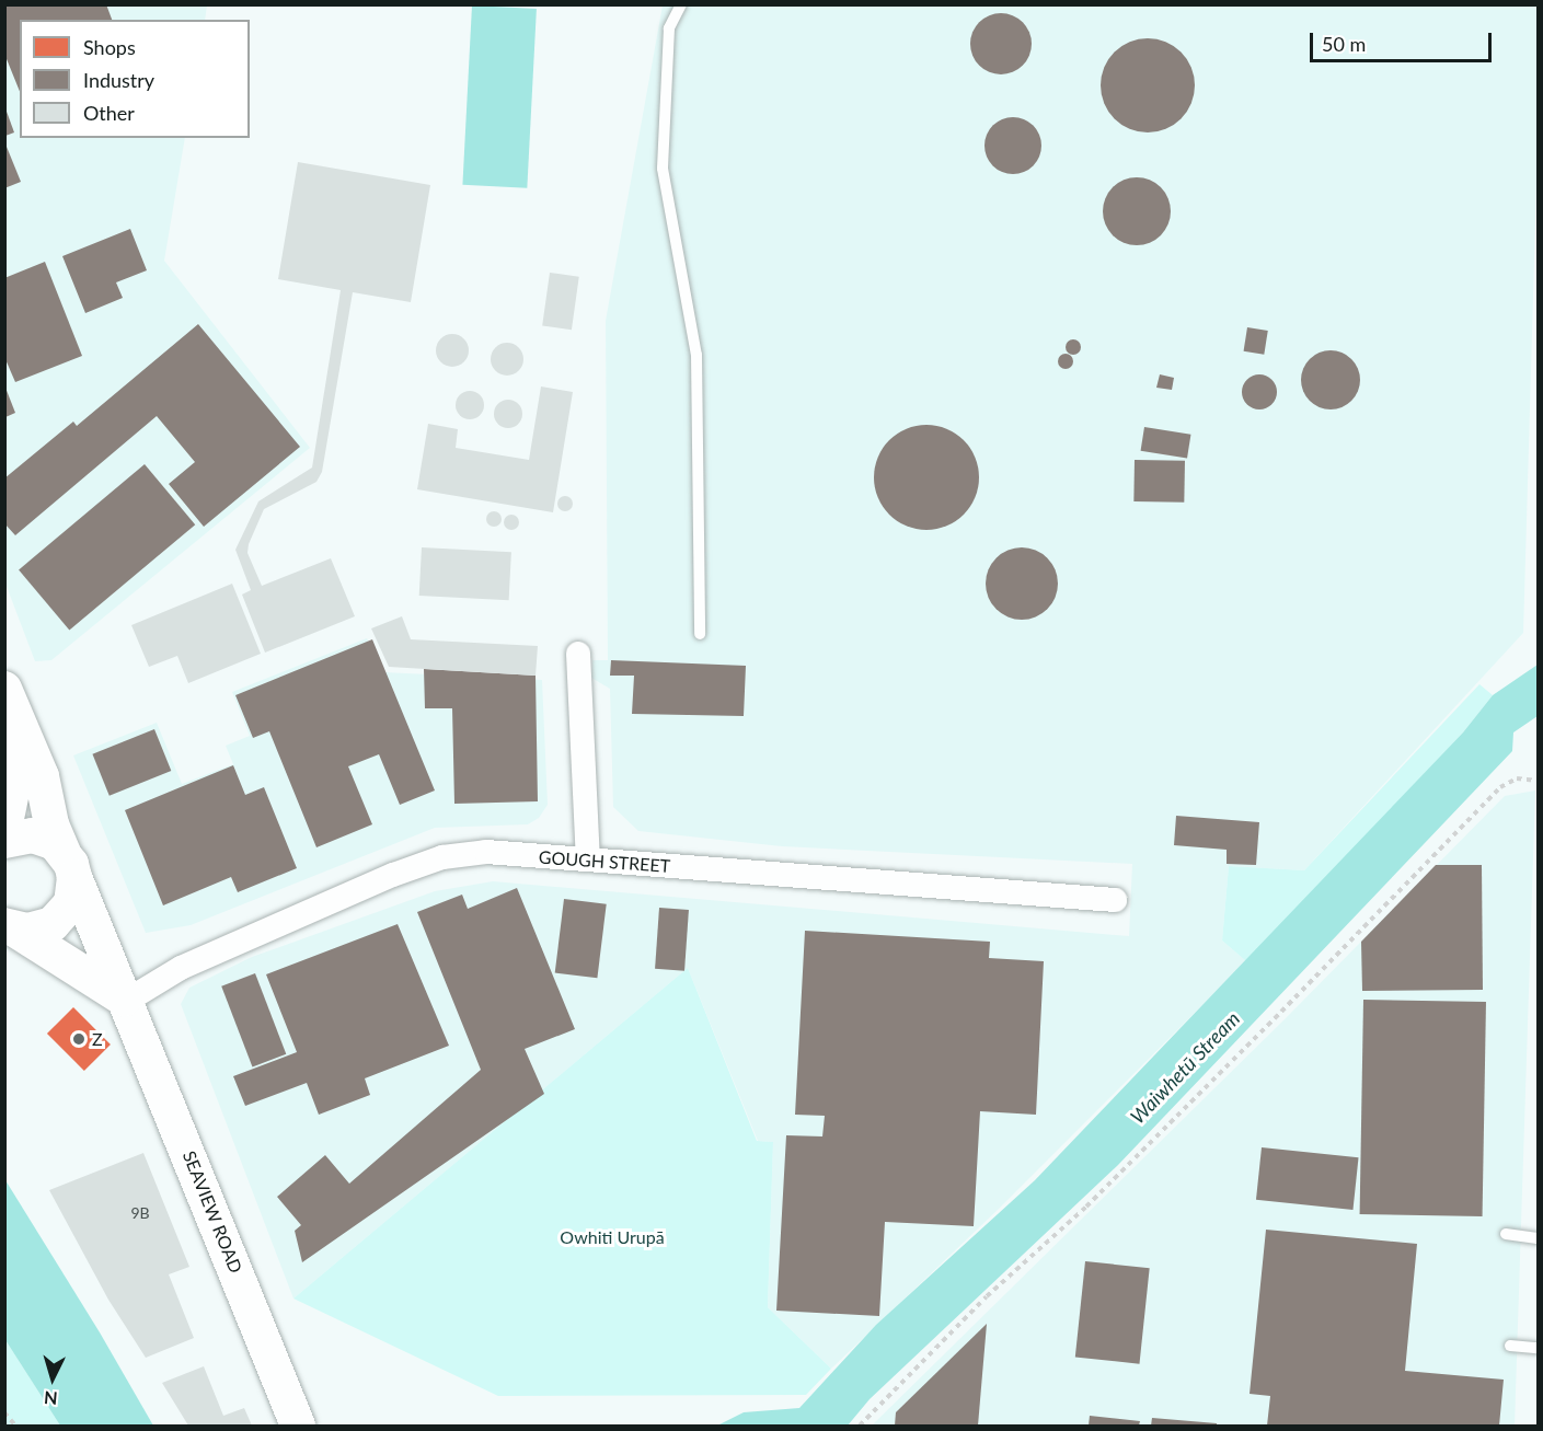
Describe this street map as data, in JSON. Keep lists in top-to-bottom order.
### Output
{
  "streets": {
    "main road": ["SEAVIEW ROAD"],
    "street": ["GOUGH STREET"]
  },
  "crossings": [
    ["GOUGH STREET", "SEAVIEW ROAD"]
  ],
  "water": ["Waiwhetū Stream"],
  "parks": ["Owhiti Urupā"],
  "places": ["Z"],
  "house_numbers": ["9B"],
  "legend": ["Shops", "Industry", "Other"],
  "scale_bar": "50 m",
  "north": "bottom"
}
